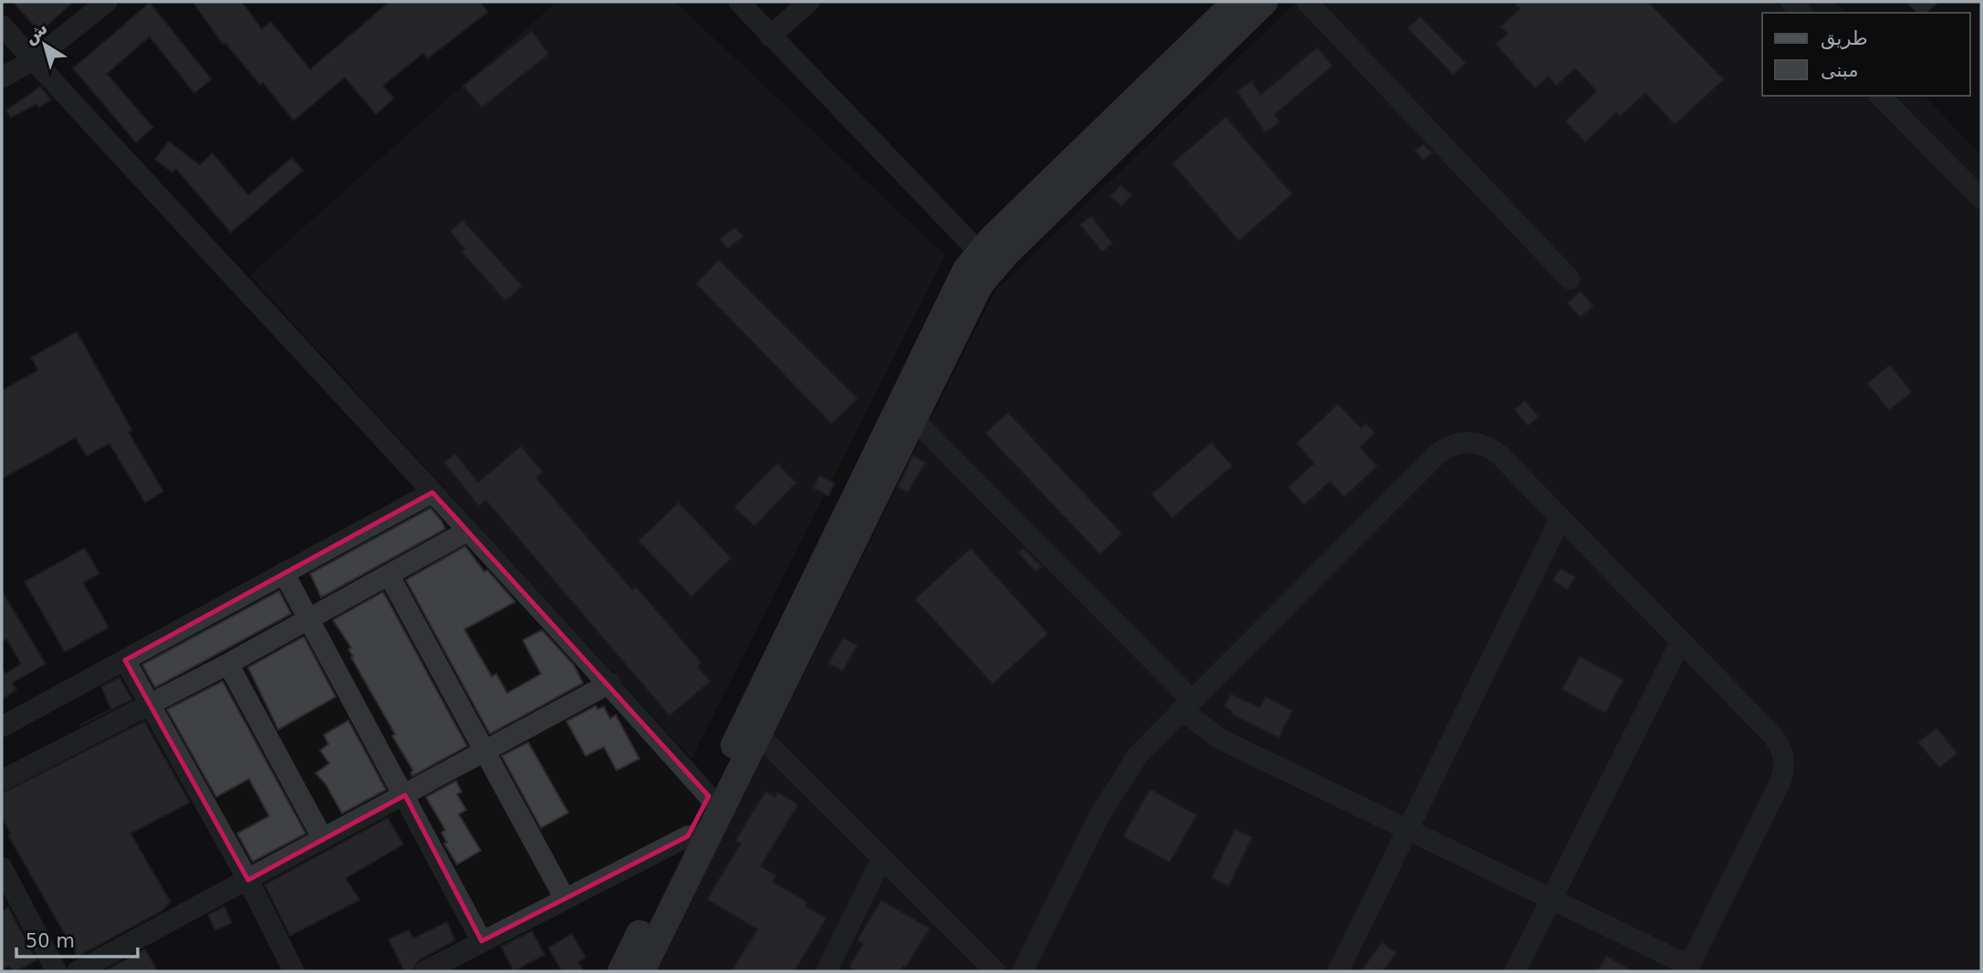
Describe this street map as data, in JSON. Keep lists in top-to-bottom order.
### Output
{
  "legend": ["طريق", "مبنى"],
  "scale_bar": "50 m",
  "north": "top left"
}
